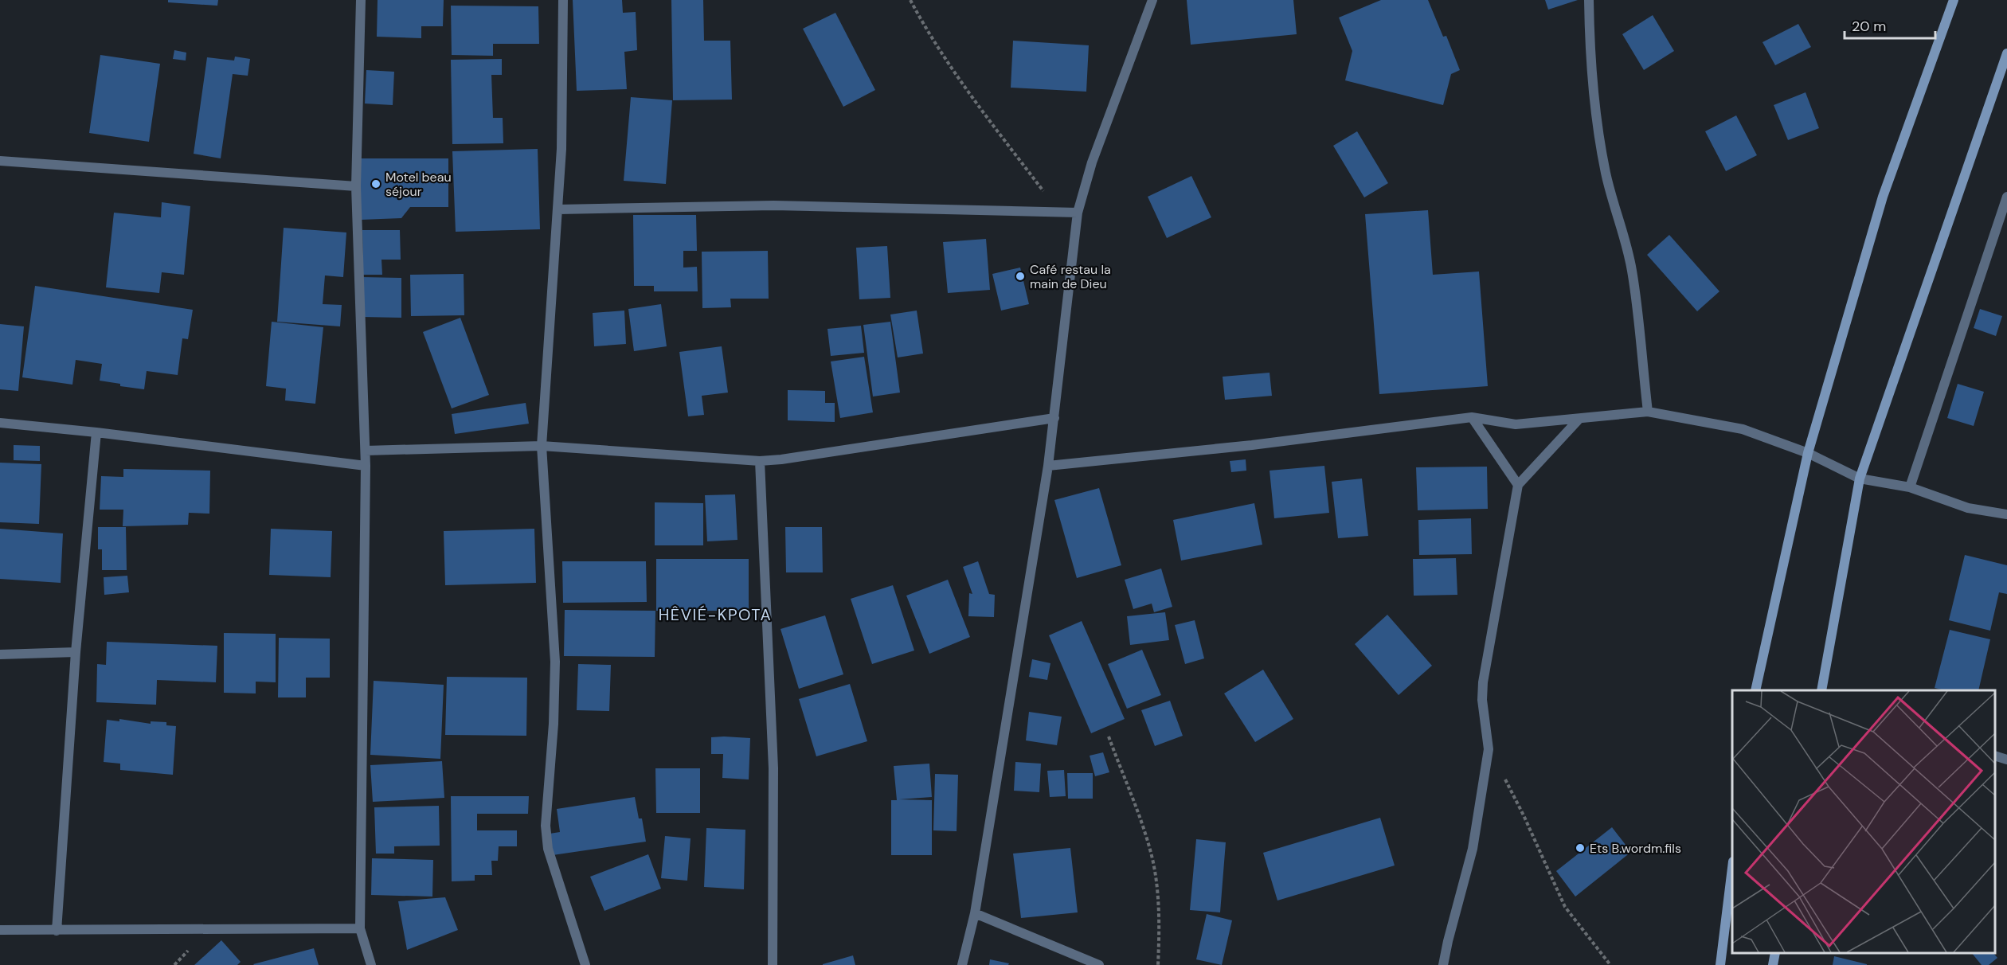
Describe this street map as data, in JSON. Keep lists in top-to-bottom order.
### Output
{
  "districts": ["HÊVIÉ-KPOTA"],
  "places": ["Motel beau séjour", "Café restau la main de Dieu", "Ets B.wordm.fils"],
  "scale_bar": "20 m"
}
